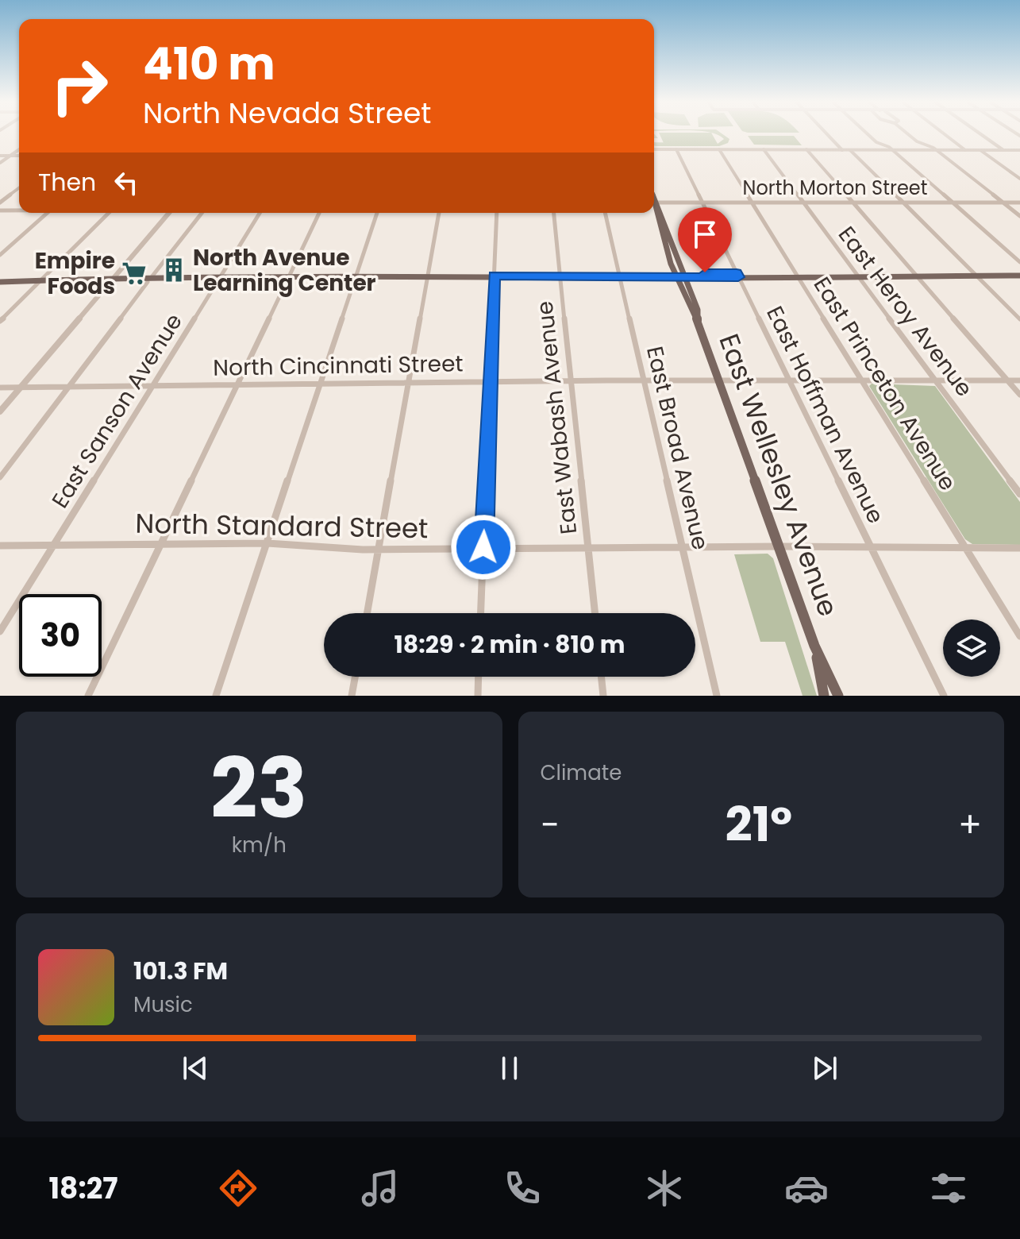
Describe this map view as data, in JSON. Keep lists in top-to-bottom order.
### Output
{
  "streets": {
    "main road": ["East Wellesley Avenue"],
    "street": [
      "North Morton Street",
      "East Heroy Avenue",
      "North Cincinnati Street",
      "East Princeton Avenue",
      "East Sanson Avenue",
      "East Hoffman Avenue",
      "East Wabash Avenue",
      "East Broad Avenue",
      "North Standard Street"
    ]
  },
  "crossings": [
    ["North Morton Street", "East Heroy Avenue"],
    ["North Morton Street", "East Princeton Avenue"],
    ["North Morton Street", "East Hoffman Avenue"],
    ["East Heroy Avenue", "North Cincinnati Street"],
    ["North Cincinnati Street", "East Princeton Avenue"],
    ["North Cincinnati Street", "East Sanson Avenue"],
    ["North Cincinnati Street", "East Hoffman Avenue"],
    ["North Cincinnati Street", "East Wabash Avenue"],
    ["North Cincinnati Street", "East Broad Avenue"],
    ["North Cincinnati Street", "East Wellesley Avenue"],
    ["East Princeton Avenue", "North Standard Street"],
    ["East Sanson Avenue", "North Standard Street"],
    ["East Hoffman Avenue", "North Standard Street"],
    ["East Wabash Avenue", "North Standard Street"],
    ["East Broad Avenue", "North Standard Street"],
    ["East Wellesley Avenue", "North Standard Street"]
  ],
  "places": {
    "building": ["North Avenue Learning Center"],
    "supermarket": ["Empire Foods"]
  },
  "page": {
    "turn": ["410 m", "North Nevada Street"],
    "then": "Then",
    "limit": "30",
    "trip": "18:29 · 2 min · 810 m",
    "tile": [
      ["23", "km/h"],
      "Climate"
    ],
    "heat": ["−", "21°", "+"],
    "song": ["101.3 FM", "Music"],
    "tabs": "18:27"
  }
}
